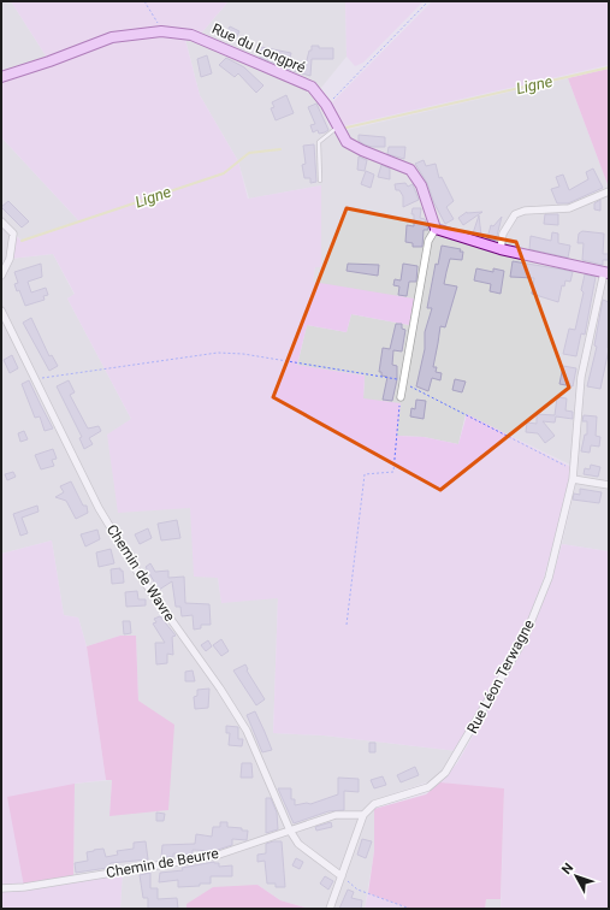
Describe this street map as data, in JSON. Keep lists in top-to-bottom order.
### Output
{
  "streets": {
    "street": [
      "Rue du Longpré",
      "Chemin de Wavre",
      "Rue Léon Terwagne",
      "Chemin de Beurre"
    ]
  },
  "crossings": [
    ["Chemin de Wavre", "Chemin de Beurre"],
    ["Rue Léon Terwagne", "Chemin de Beurre"]
  ],
  "water": ["Ligne"],
  "north": "top left"
}
